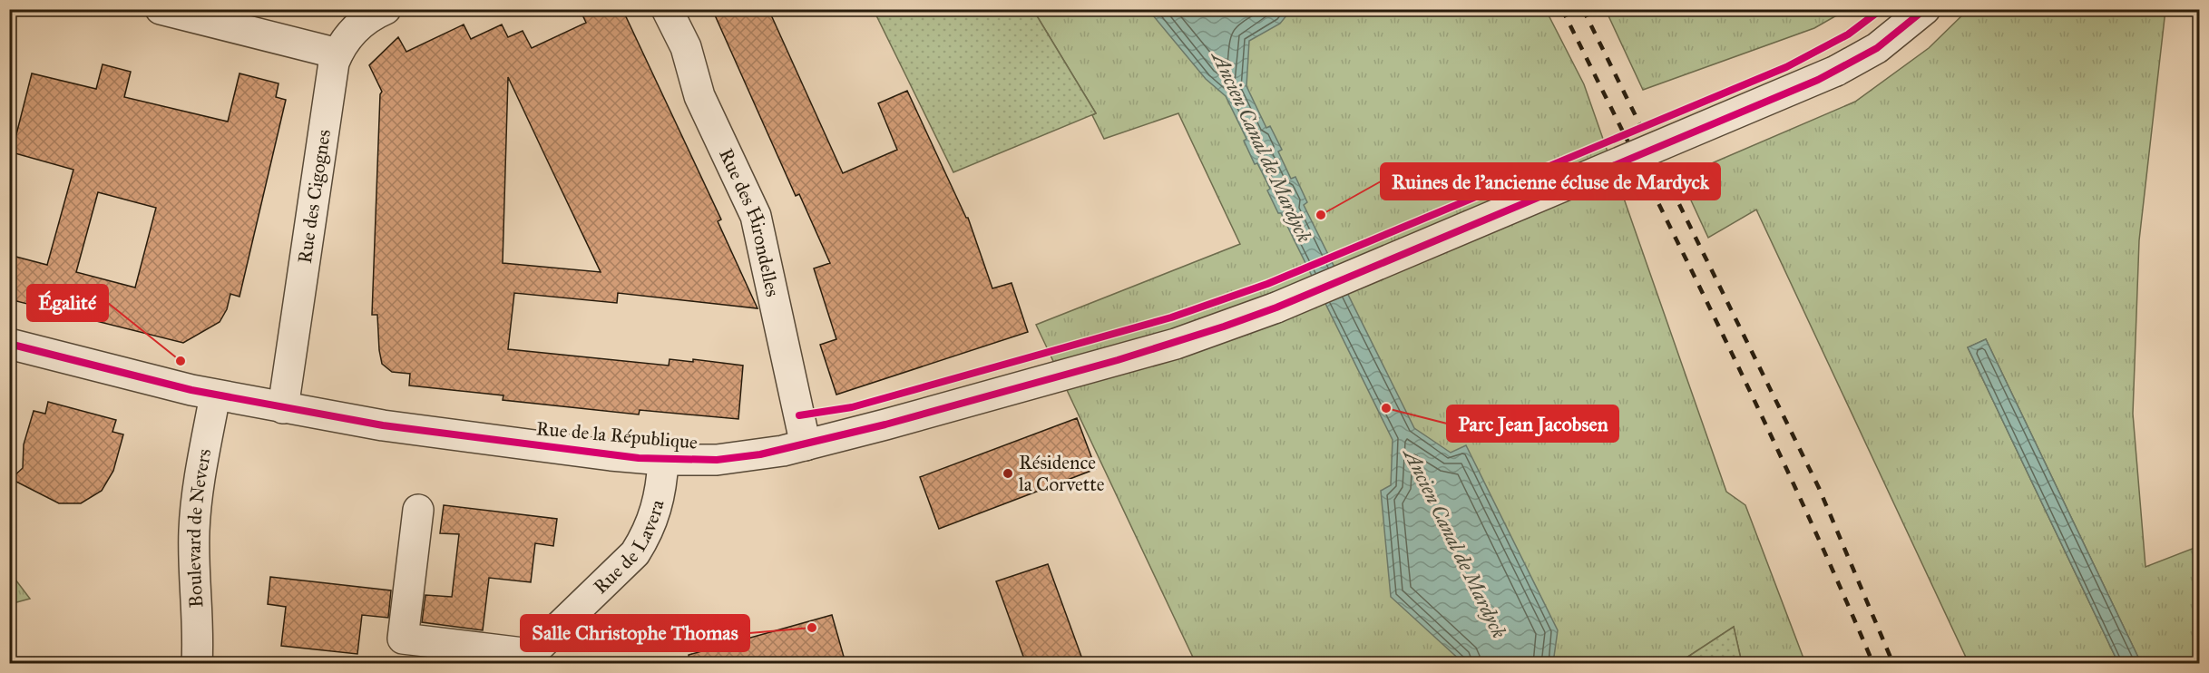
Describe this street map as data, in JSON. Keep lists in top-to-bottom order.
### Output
{
  "streets": {
    "street": [
      "Rue des Cigognes",
      "Rue des Hirondelles",
      "Rue de la République",
      "Boulevard de Nevers",
      "Rue de Lavera"
    ]
  },
  "crossings": [
    ["Rue des Cigognes", "Rue de la République"],
    ["Rue des Hirondelles", "Rue de la République"],
    ["Rue de la République", "Boulevard de Nevers"],
    ["Rue de la République", "Rue de Lavera"]
  ],
  "water": ["Ancien Canal de Mardyck"],
  "places": [
    "Ruines de l'ancienne écluse de Mardyck",
    "Égalité",
    "Parc Jean Jacobsen",
    "Résidence la Corvette",
    "Salle Christophe Thomas"
  ]
}
